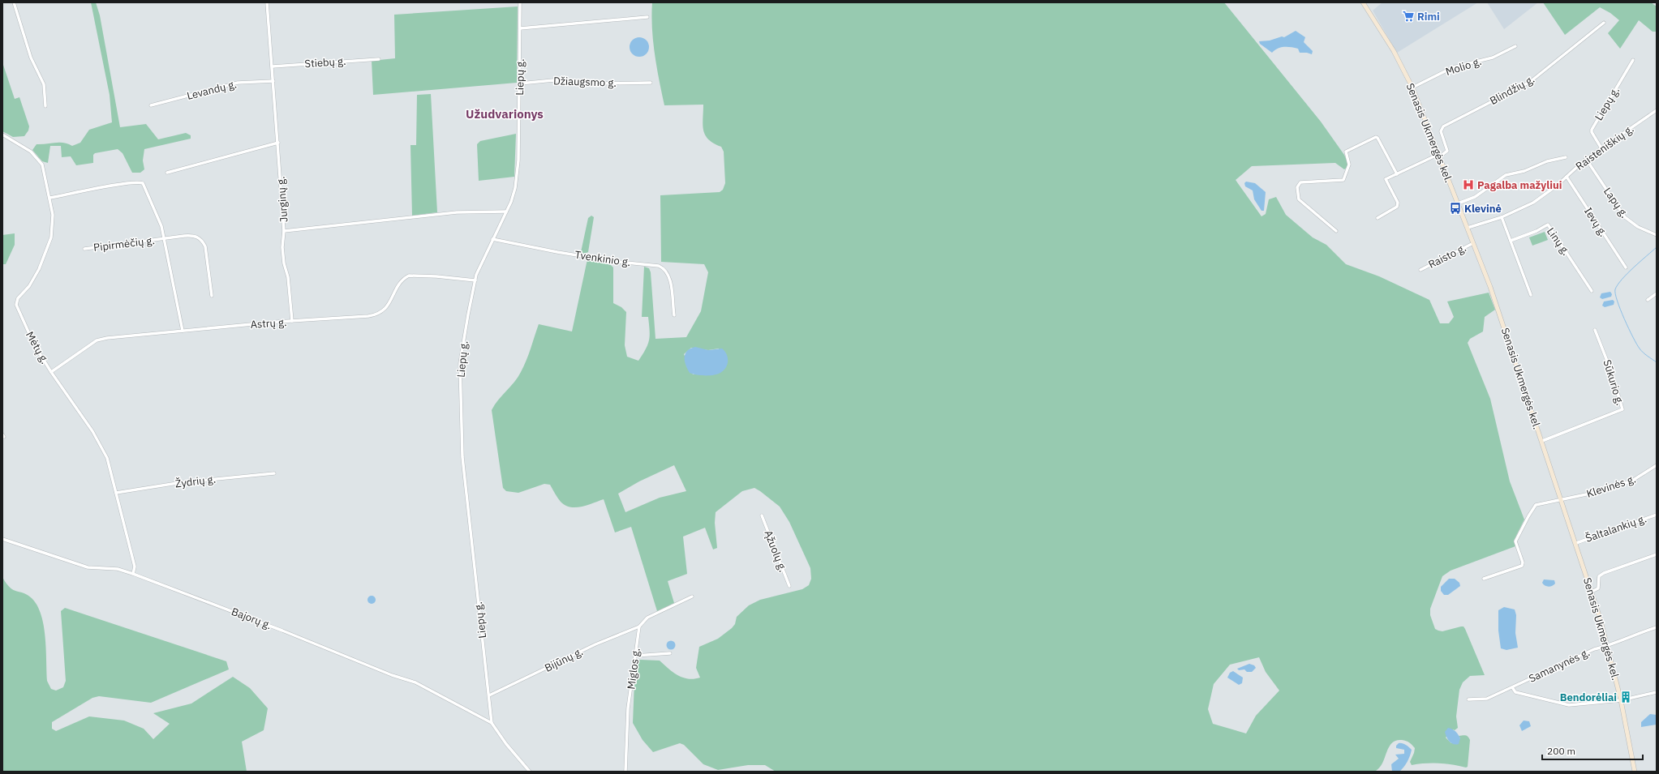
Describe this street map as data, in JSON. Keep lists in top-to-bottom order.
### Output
{
  "streets": {
    "main road": ["Senasis Ukmergės kel."],
    "street": [
      "Stiebų g.",
      "Molio g.",
      "Liepų g.",
      "Džiaugsmo g.",
      "Levandų g.",
      "Blindžių g.",
      "Raisteniškių g.",
      "Jurginų g.",
      "Lapų g.",
      "Ievų g.",
      "Linų g.",
      "Pipirmėčių g.",
      "Raisto g.",
      "Tvenkinio g.",
      "Astrų g.",
      "Mėtų g.",
      "Sūkurio g.",
      "Žydrių g.",
      "Klevinės g.",
      "Šaltalankių g.",
      "Ąžuolų g.",
      "Bajorų g.",
      "Bijūnų g.",
      "Samanynės g.",
      "Miglos g."
    ]
  },
  "crossings": [
    ["Stiebų g.", "Jurginų g."],
    ["Molio g.", "Senasis Ukmergės kel."],
    ["Liepų g.", "Džiaugsmo g."],
    ["Liepų g.", "Raisteniškių g."],
    ["Liepų g.", "Jurginų g."],
    ["Liepų g.", "Tvenkinio g."],
    ["Liepų g.", "Astrų g."],
    ["Liepų g.", "Bajorų g."],
    ["Liepų g.", "Bijūnų g."],
    ["Levandų g.", "Jurginų g."],
    ["Blindžių g.", "Senasis Ukmergės kel."],
    ["Senasis Ukmergės kel.", "Raisteniškių g."],
    ["Senasis Ukmergės kel.", "Raisto g."],
    ["Senasis Ukmergės kel.", "Sūkurio g."],
    ["Senasis Ukmergės kel.", "Klevinės g."],
    ["Senasis Ukmergės kel.", "Šaltalankių g."],
    ["Senasis Ukmergės kel.", "Samanynės g."],
    ["Raisteniškių g.", "Lapų g."],
    ["Raisteniškių g.", "Ievų g."],
    ["Astrų g.", "Mėtų g."],
    ["Mėtų g.", "Žydrių g."],
    ["Mėtų g.", "Bajorų g."],
    ["Bijūnų g.", "Miglos g."]
  ],
  "districts": ["Užudvarionys"],
  "places": {
    "supermarket": ["Rimi"],
    "hospital": ["Pagalba mažyliui"],
    "bus stop": ["Klevinė"],
    "building": ["Bendorėliai"]
  },
  "scale_bar": "200 m"
}
